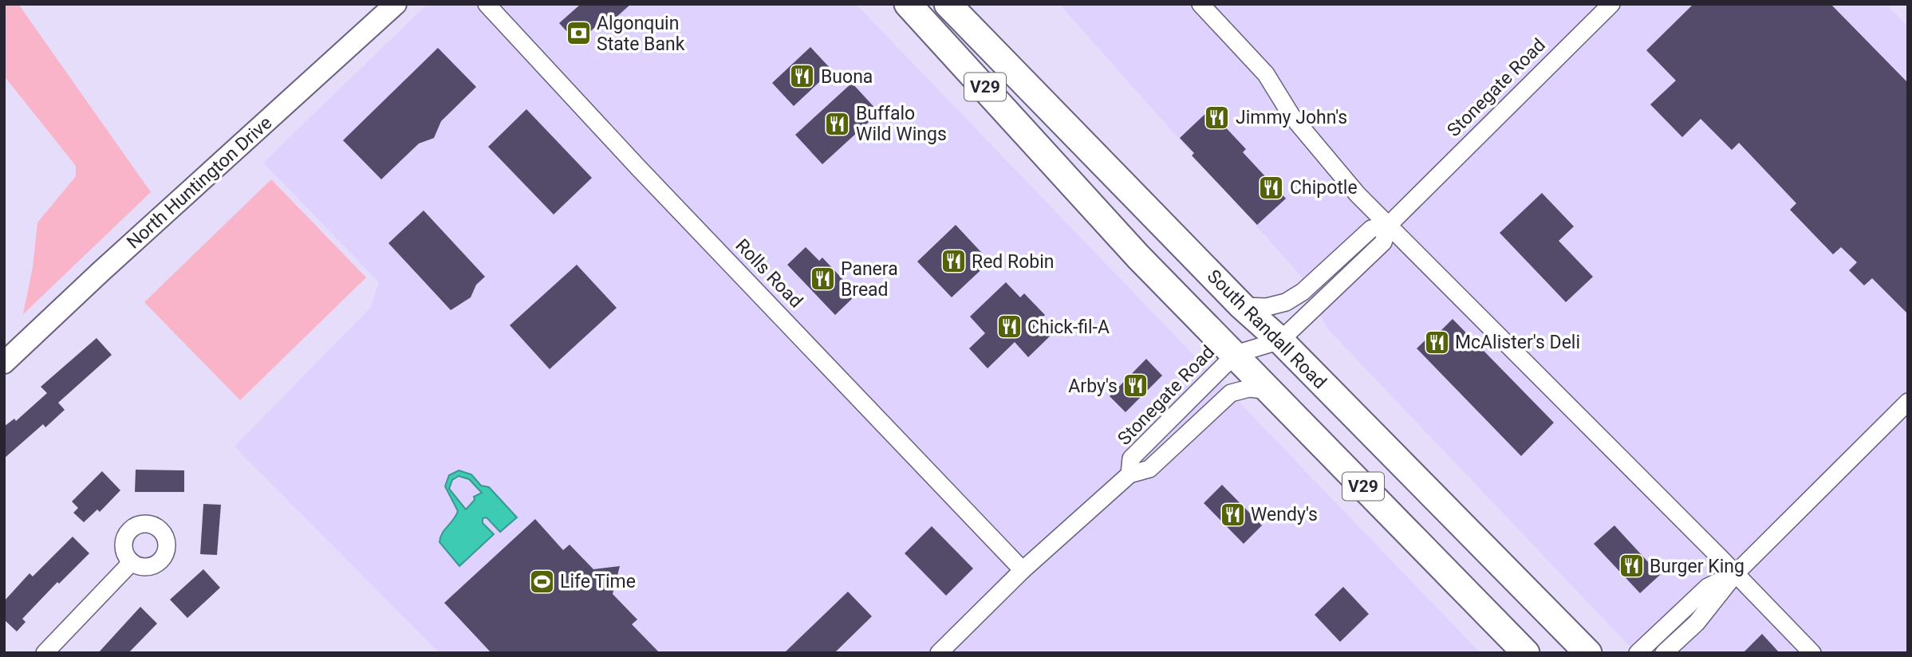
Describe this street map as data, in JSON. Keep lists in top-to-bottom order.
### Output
{
  "streets": {
    "main road": ["V29", "South Randall Road"],
    "street": ["Stonegate Road", "North Huntington Drive", "Rolls Road"]
  },
  "crossings": [
    ["V29", "Stonegate Road"],
    ["Stonegate Road", "Rolls Road"],
    ["Stonegate Road", "South Randall Road"]
  ],
  "places": {
    "bank": ["Algonquin State Bank"],
    "restaurant": [
      "Buona",
      "Jimmy John's",
      "Buffalo Wild Wings",
      "Chipotle",
      "Red Robin",
      "Panera Bread",
      "Chick-fil-A",
      "McAlister's Deli",
      "Arby's",
      "Wendy's",
      "Burger King"
    ],
    "sports": ["Life Time"]
  }
}
